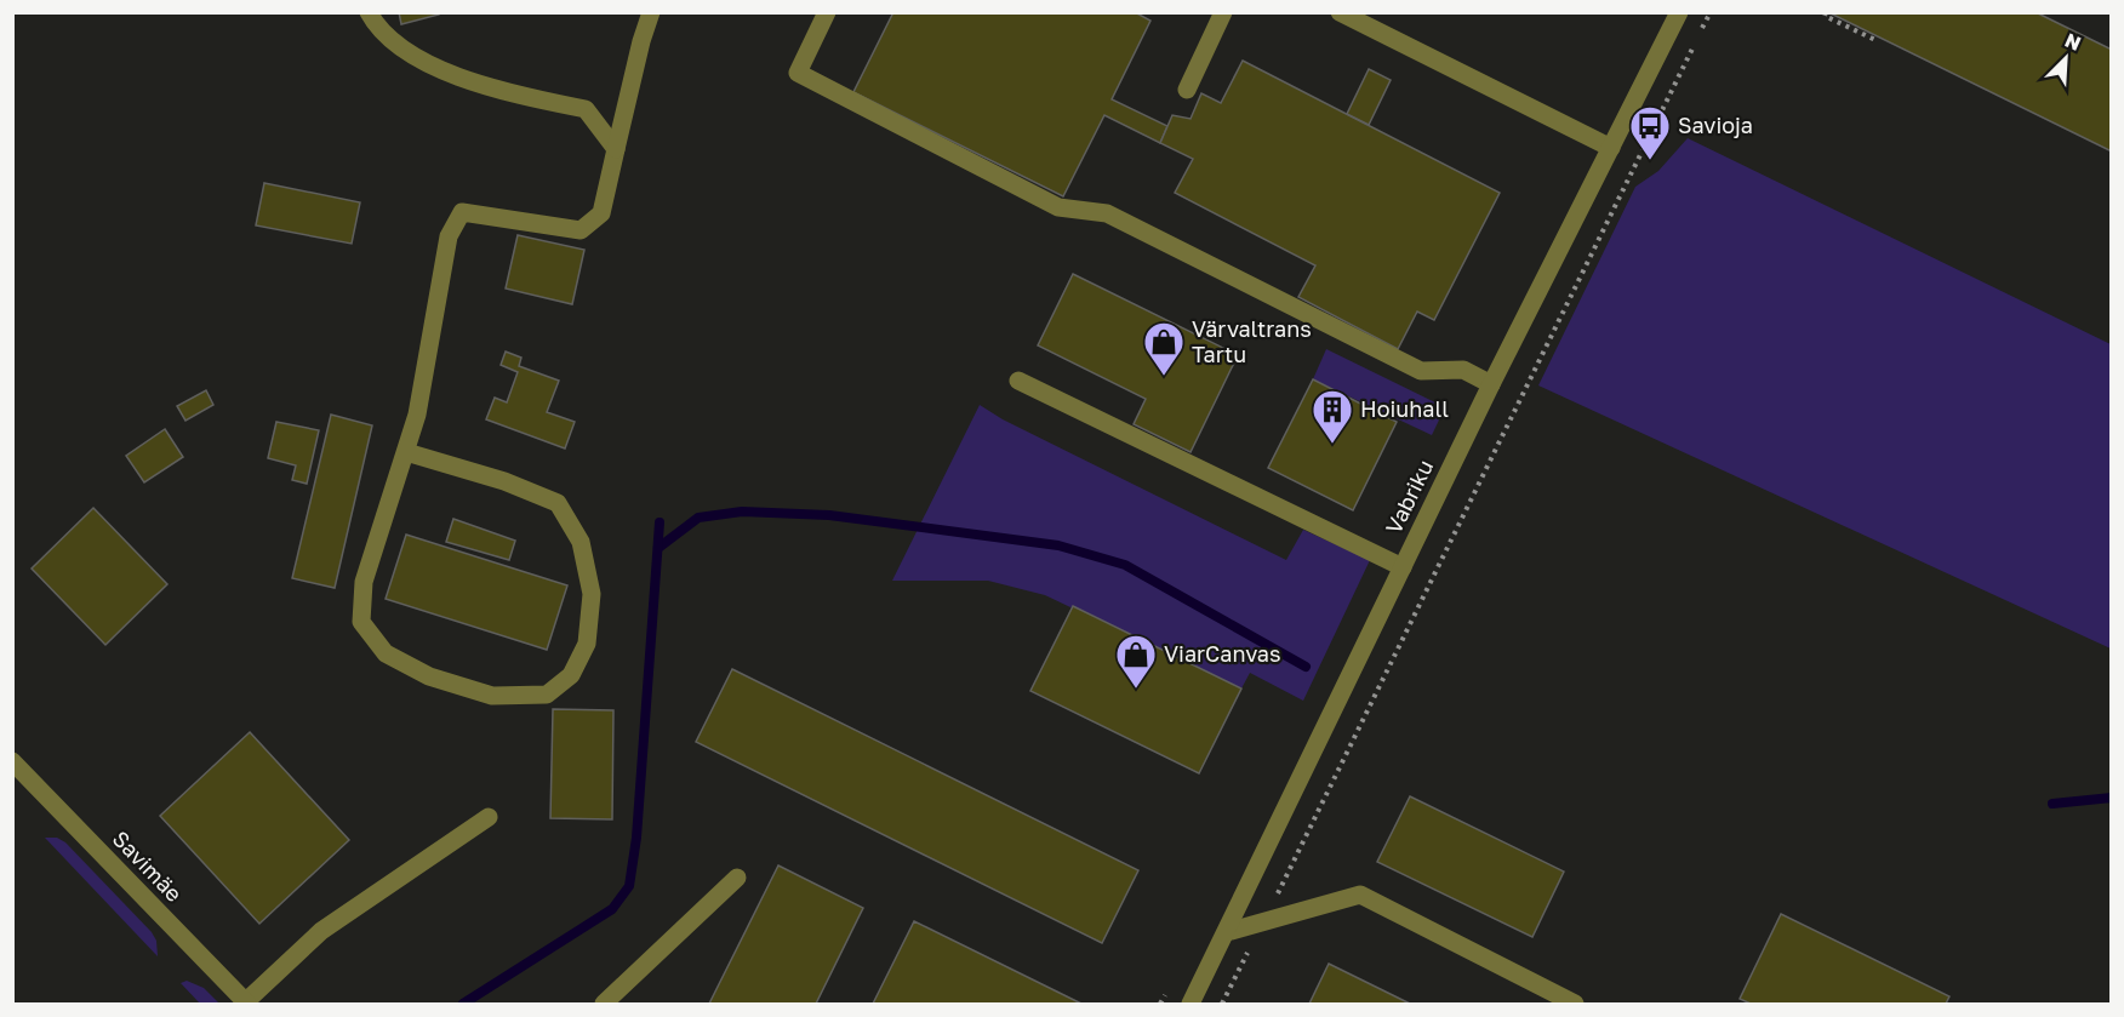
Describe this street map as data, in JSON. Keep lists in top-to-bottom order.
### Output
{
  "streets": {
    "street": ["Vabriku", "Savimäe"]
  },
  "places": {
    "bus stop": ["Savioja"],
    "shop": ["Värvaltrans Tartu", "ViarCanvas"],
    "building": ["Hoiuhall"]
  },
  "north": "top right"
}
